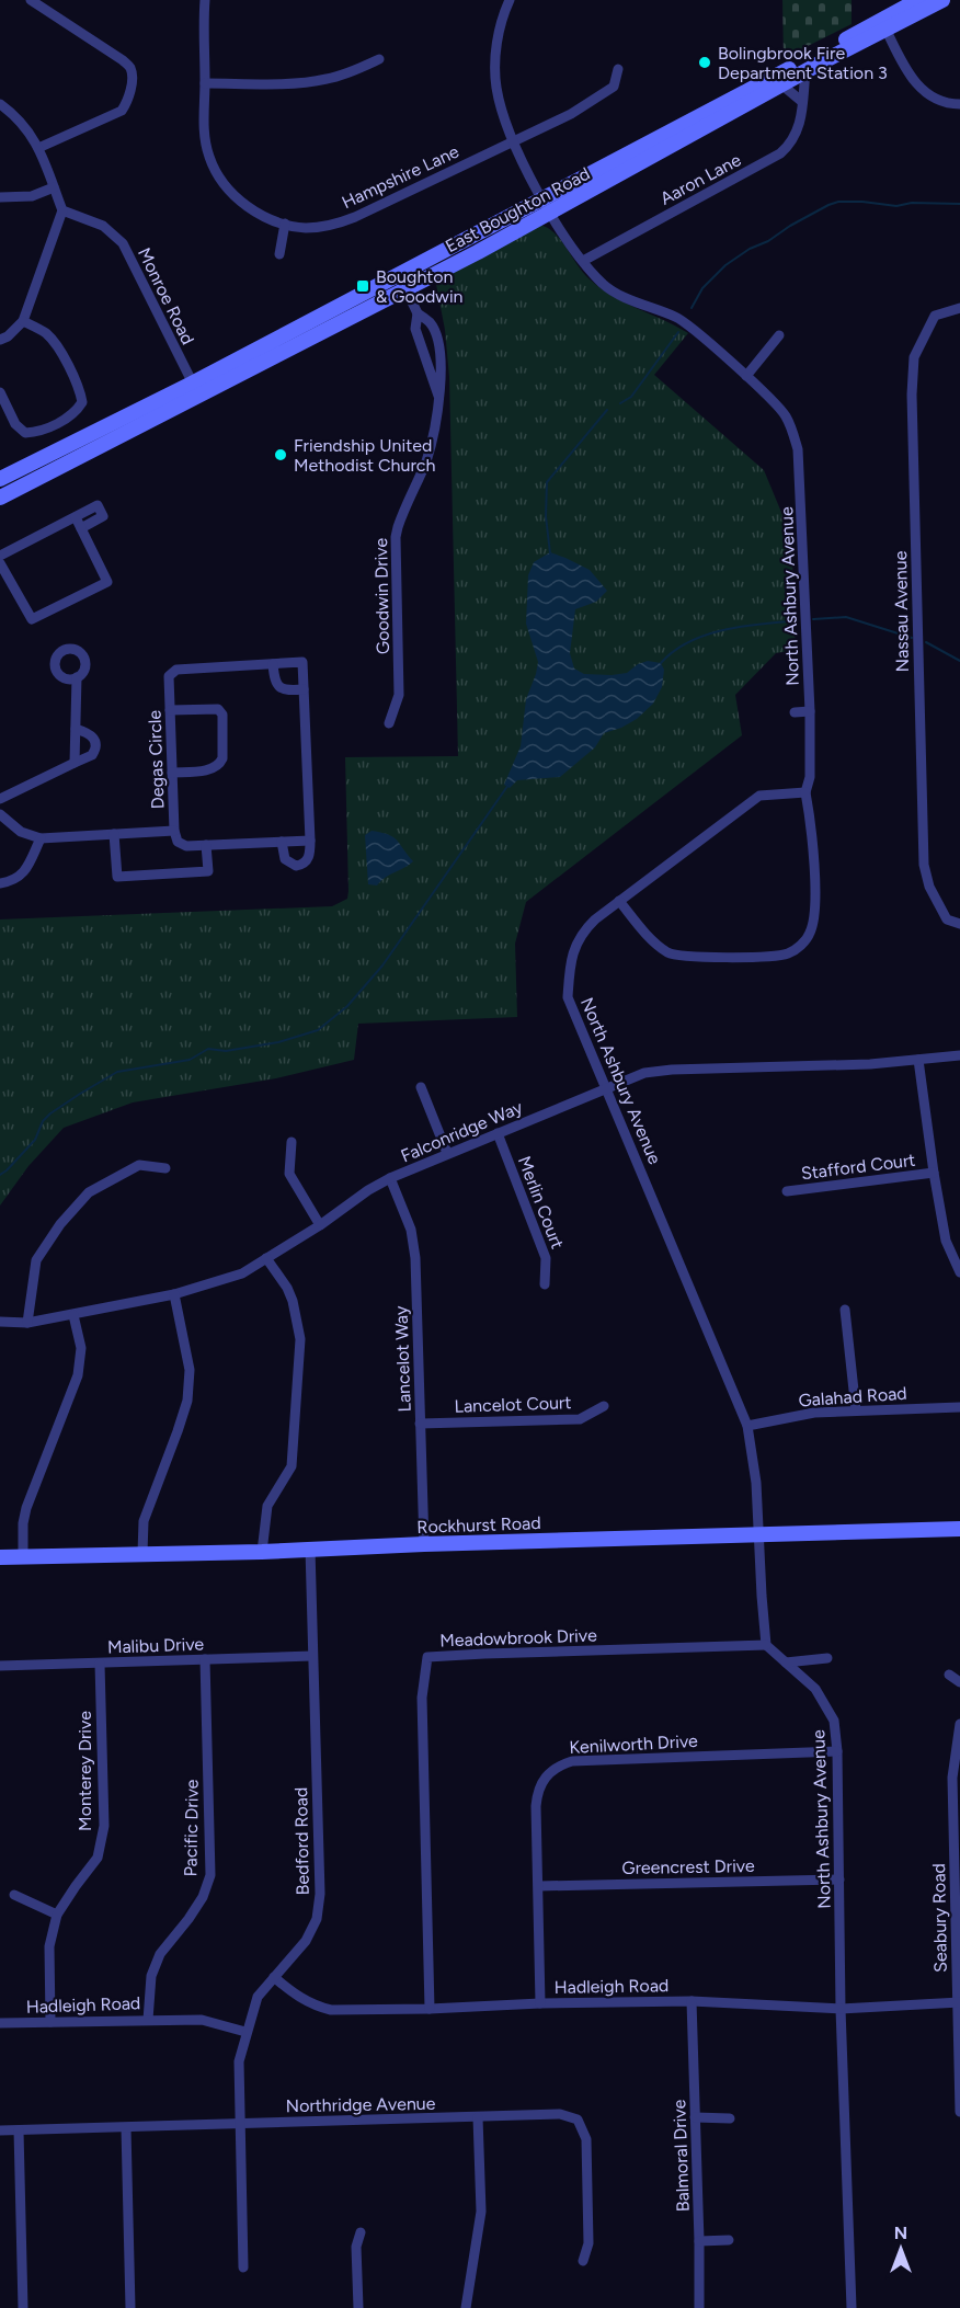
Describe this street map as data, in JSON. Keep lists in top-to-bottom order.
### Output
{
  "streets": {
    "main road": ["East Boughton Road", "Rockhurst Road"],
    "street": [
      "Hampshire Lane",
      "Aaron Lane",
      "Monroe Road",
      "Goodwin Drive",
      "North Ashbury Avenue",
      "Nassau Avenue",
      "Degas Circle",
      "Falconridge Way",
      "Stafford Court",
      "Merlin Court",
      "Lancelot Way",
      "Galahad Road",
      "Lancelot Court",
      "Meadowbrook Drive",
      "Malibu Drive",
      "Kenilworth Drive",
      "Monterey Drive",
      "Pacific Drive",
      "Bedford Road",
      "Greencrest Drive",
      "Seabury Road",
      "Hadleigh Road",
      "Northridge Avenue",
      "Balmoral Drive"
    ]
  },
  "crossings": [
    ["Hampshire Lane", "North Ashbury Avenue"],
    ["Aaron Lane", "East Boughton Road"],
    ["Aaron Lane", "North Ashbury Avenue"],
    ["East Boughton Road", "Monroe Road"],
    ["East Boughton Road", "Goodwin Drive"],
    ["East Boughton Road", "North Ashbury Avenue"],
    ["North Ashbury Avenue", "Falconridge Way"],
    ["North Ashbury Avenue", "Galahad Road"],
    ["North Ashbury Avenue", "Rockhurst Road"],
    ["North Ashbury Avenue", "Meadowbrook Drive"],
    ["North Ashbury Avenue", "Kenilworth Drive"],
    ["North Ashbury Avenue", "Greencrest Drive"],
    ["North Ashbury Avenue", "Hadleigh Road"],
    ["Falconridge Way", "Merlin Court"],
    ["Falconridge Way", "Lancelot Way"],
    ["Lancelot Way", "Lancelot Court"],
    ["Lancelot Way", "Rockhurst Road"],
    ["Rockhurst Road", "Bedford Road"],
    ["Meadowbrook Drive", "Hadleigh Road"],
    ["Malibu Drive", "Monterey Drive"],
    ["Malibu Drive", "Pacific Drive"],
    ["Malibu Drive", "Bedford Road"],
    ["Kenilworth Drive", "Greencrest Drive"],
    ["Kenilworth Drive", "Hadleigh Road"],
    ["Monterey Drive", "Hadleigh Road"],
    ["Pacific Drive", "Hadleigh Road"],
    ["Bedford Road", "Hadleigh Road"],
    ["Bedford Road", "Northridge Avenue"],
    ["Seabury Road", "Hadleigh Road"],
    ["Hadleigh Road", "Balmoral Drive"]
  ],
  "places": {
    "other": ["Bolingbrook Fire Department Station 3", "Friendship United Methodist Church"],
    "transit": ["Boughton & Goodwin"]
  },
  "north": "top"
}
